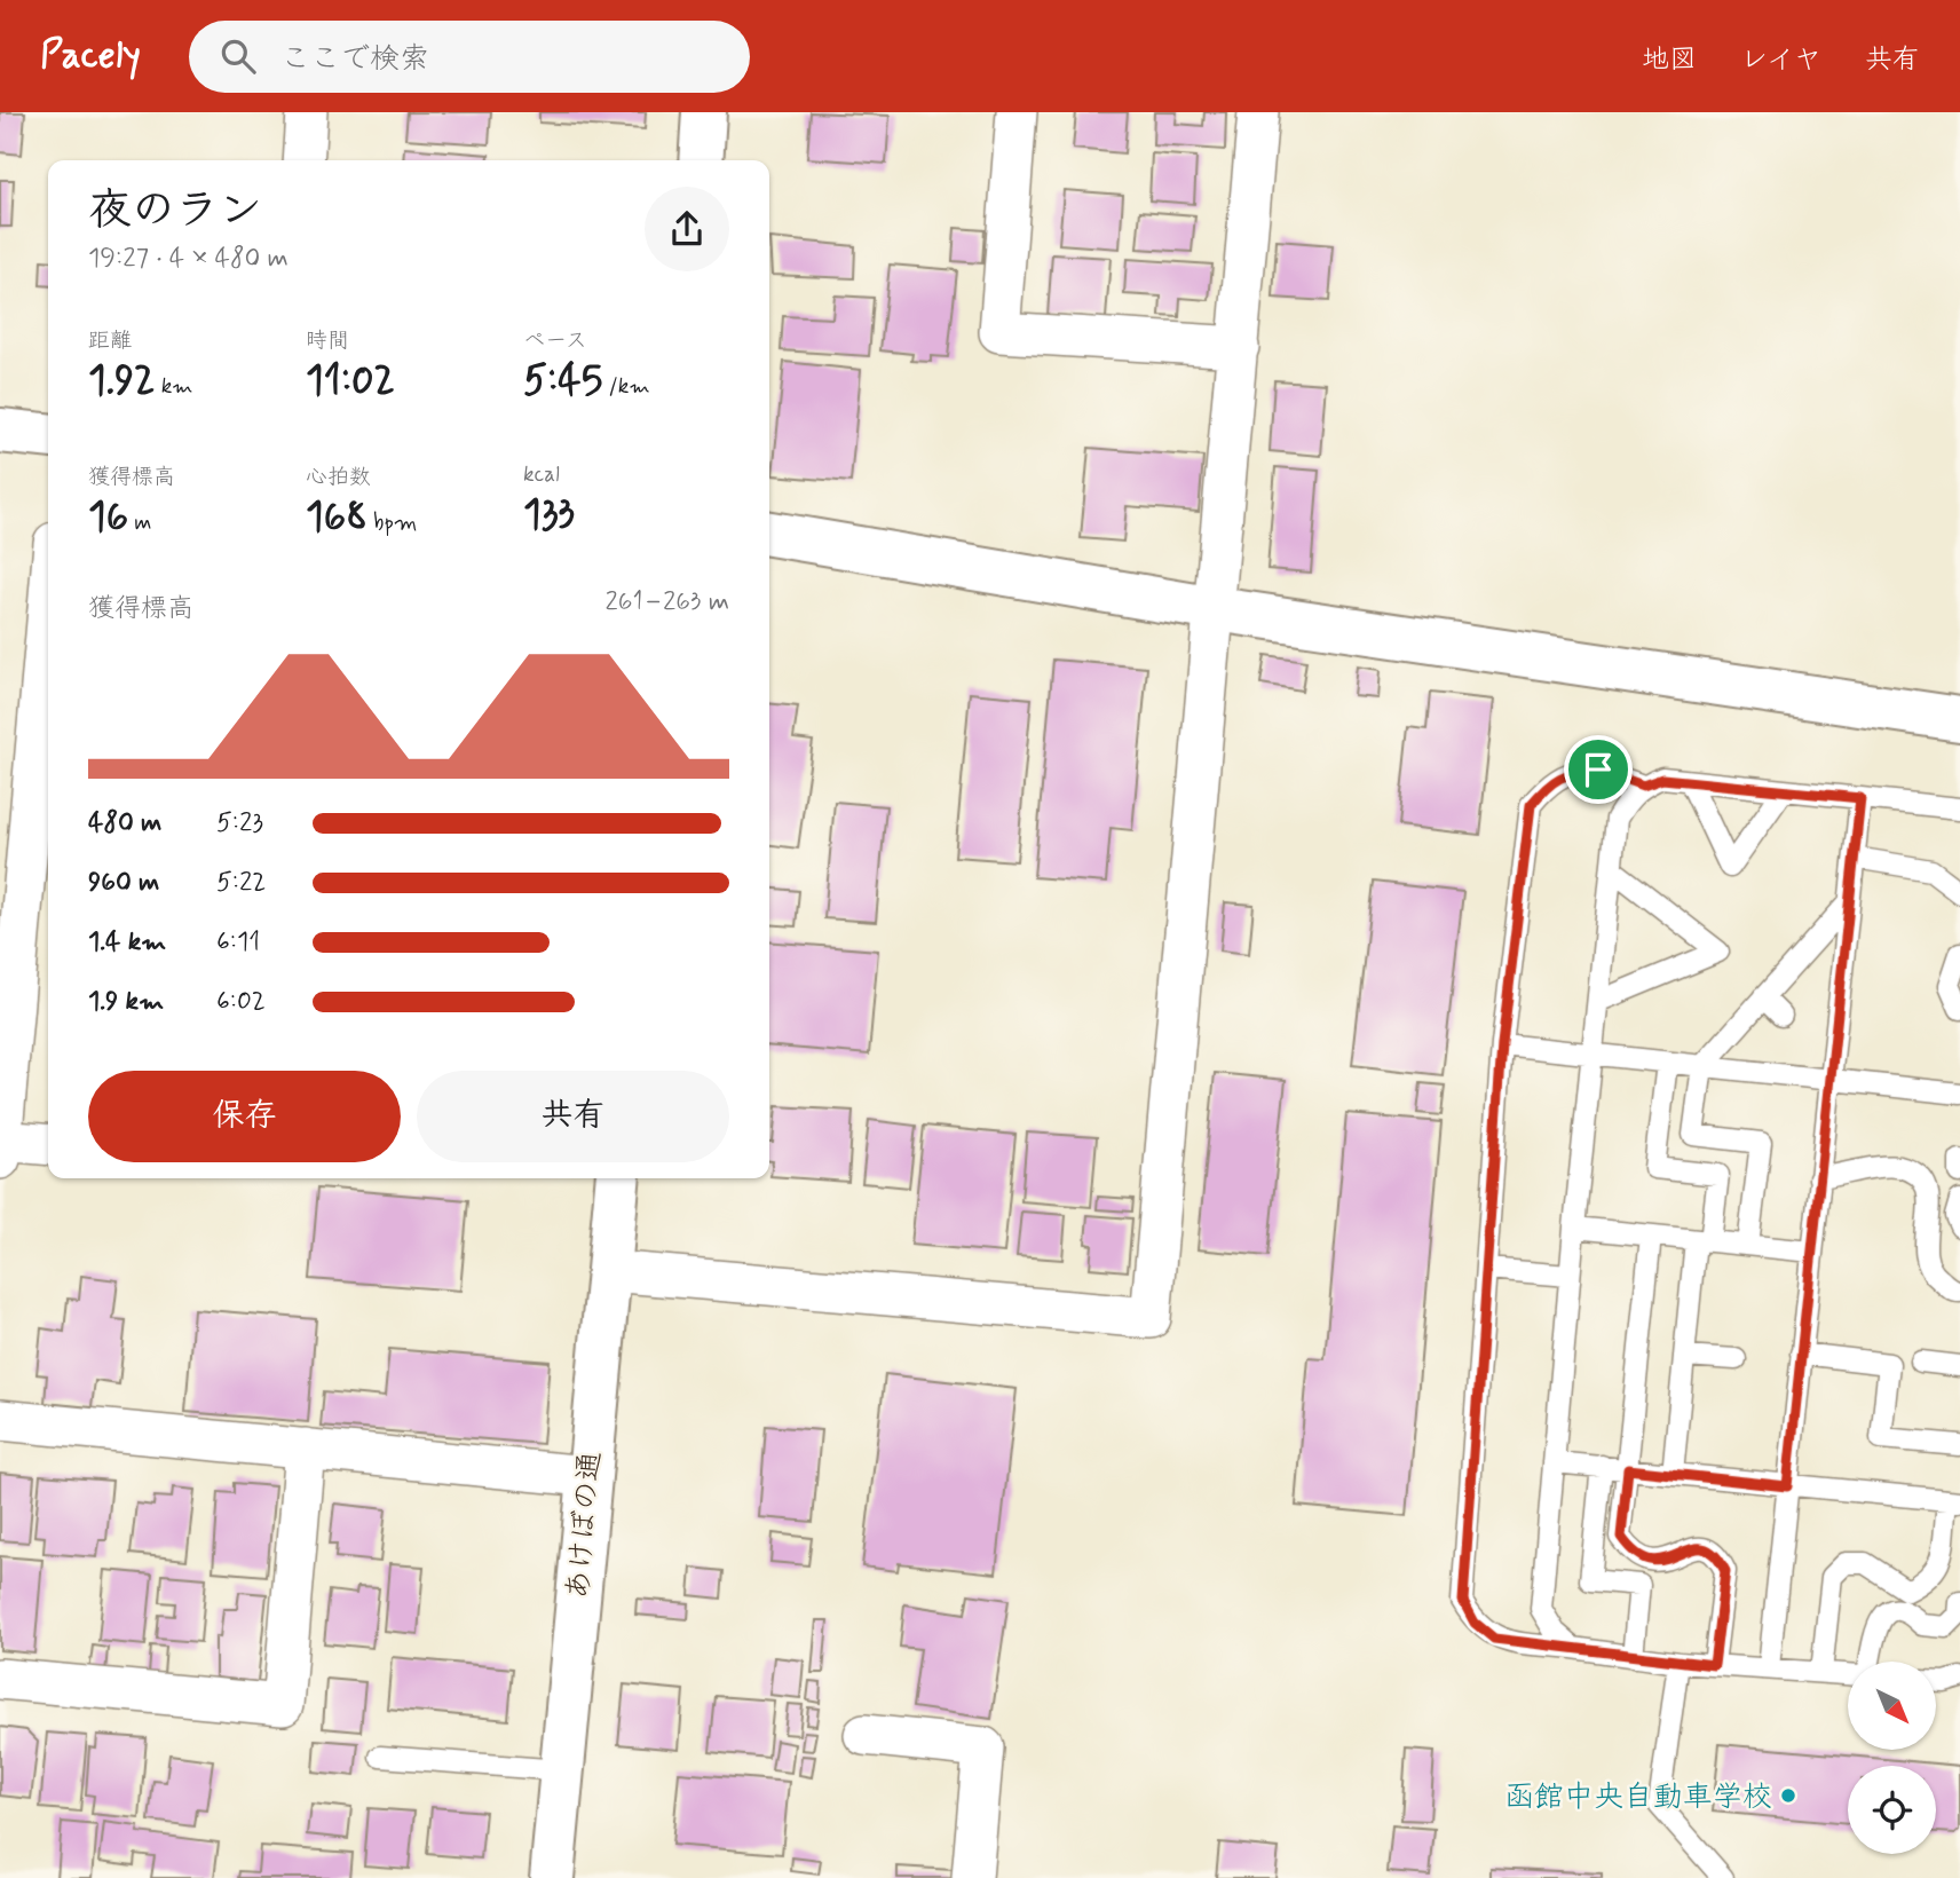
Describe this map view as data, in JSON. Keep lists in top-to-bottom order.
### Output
{
  "streets": {
    "street": ["あけぼの通"]
  },
  "places": ["函館中央自動車学校"],
  "north": "bottom right",
  "page": {
    "header": "Pacely",
    "search": "ここで検索",
    "nav": ["地図", "レイヤ", "共有"],
    "heading": ["夜のラン", "19:27 · 4 × 480 m"],
    "stats": [
      ["距離", "1.92 km"],
      ["時間", "11:02"],
      ["ペース", "5:45 /km"],
      ["獲得標高", "16 m"],
      ["心拍数", "168 bpm"],
      ["kcal", "133"]
    ],
    "chart": ["獲得標高", "261–263 m"],
    "list": [
      {
        "name": "480 m",
        "note": "5:23"
      },
      {
        "name": "960 m",
        "note": "5:22"
      },
      {
        "name": "1.4 km",
        "note": "6:11"
      },
      {
        "name": "1.9 km",
        "note": "6:02"
      }
    ],
    "buttons": ["保存", "共有"]
  }
}
